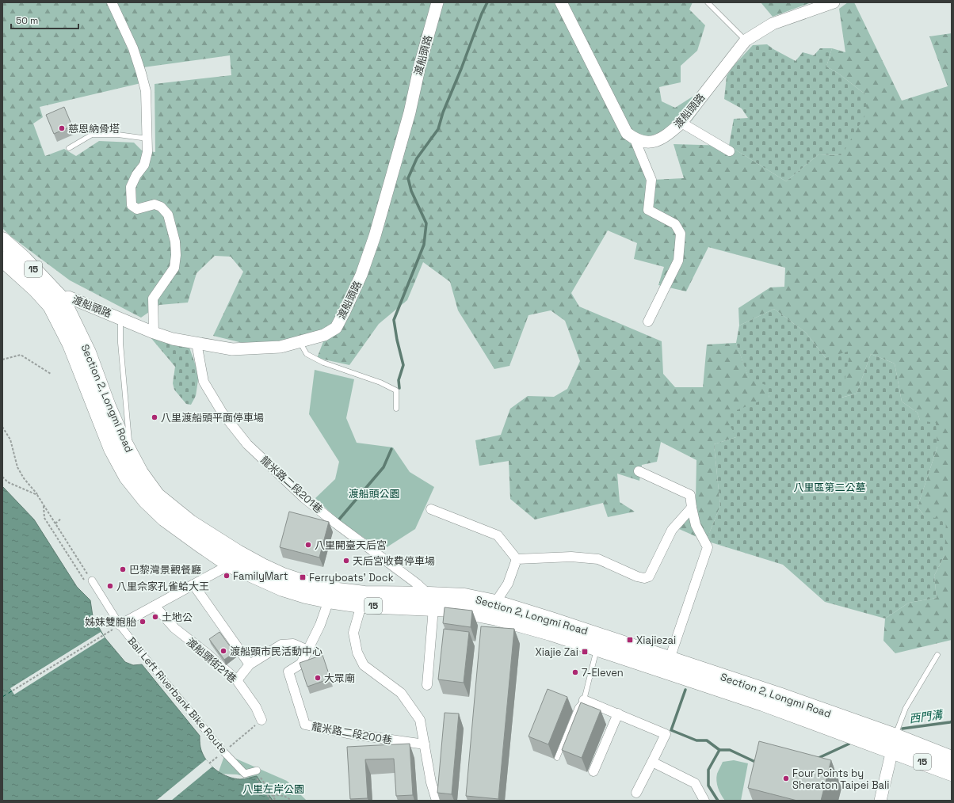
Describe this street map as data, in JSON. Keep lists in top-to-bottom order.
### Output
{
  "streets": {
    "main road": ["15", "Section 2, Longmi Road"],
    "street": [
      "渡船頭路",
      "龍米路二段201巷",
      "渡船頭街21巷",
      "Bali Left Riverbank Bike Route",
      "龍米路二段200巷"
    ]
  },
  "crossings": [
    ["渡船頭路", "Section 2, Longmi Road"],
    ["渡船頭路", "龍米路二段201巷"],
    ["15", "Section 2, Longmi Road"],
    ["Section 2, Longmi Road", "龍米路二段201巷"],
    ["Section 2, Longmi Road", "龍米路二段200巷"]
  ],
  "water": ["西門溝"],
  "parks": ["八里區第二公墓", "渡船頭公園", "八里左岸公園"],
  "places": {
    "other": [
      "慈恩納骨塔",
      "八里渡船頭平面停車場",
      "八里開臺天后宮",
      "天后宮收費停車場",
      "巴黎灣景觀餐廳",
      "FamilyMart",
      "八里佘家孔雀蛤大王",
      "土地公",
      "姊妹雙胞胎",
      "渡船頭市民活動中心",
      "7-Eleven",
      "大眾廟",
      "Four Points by Sheraton Taipei Bali"
    ],
    "transit": ["Ferryboats' Dock", "Xiajiezai", "Xiajie Zai"]
  },
  "scale_bar": "50 m"
}
